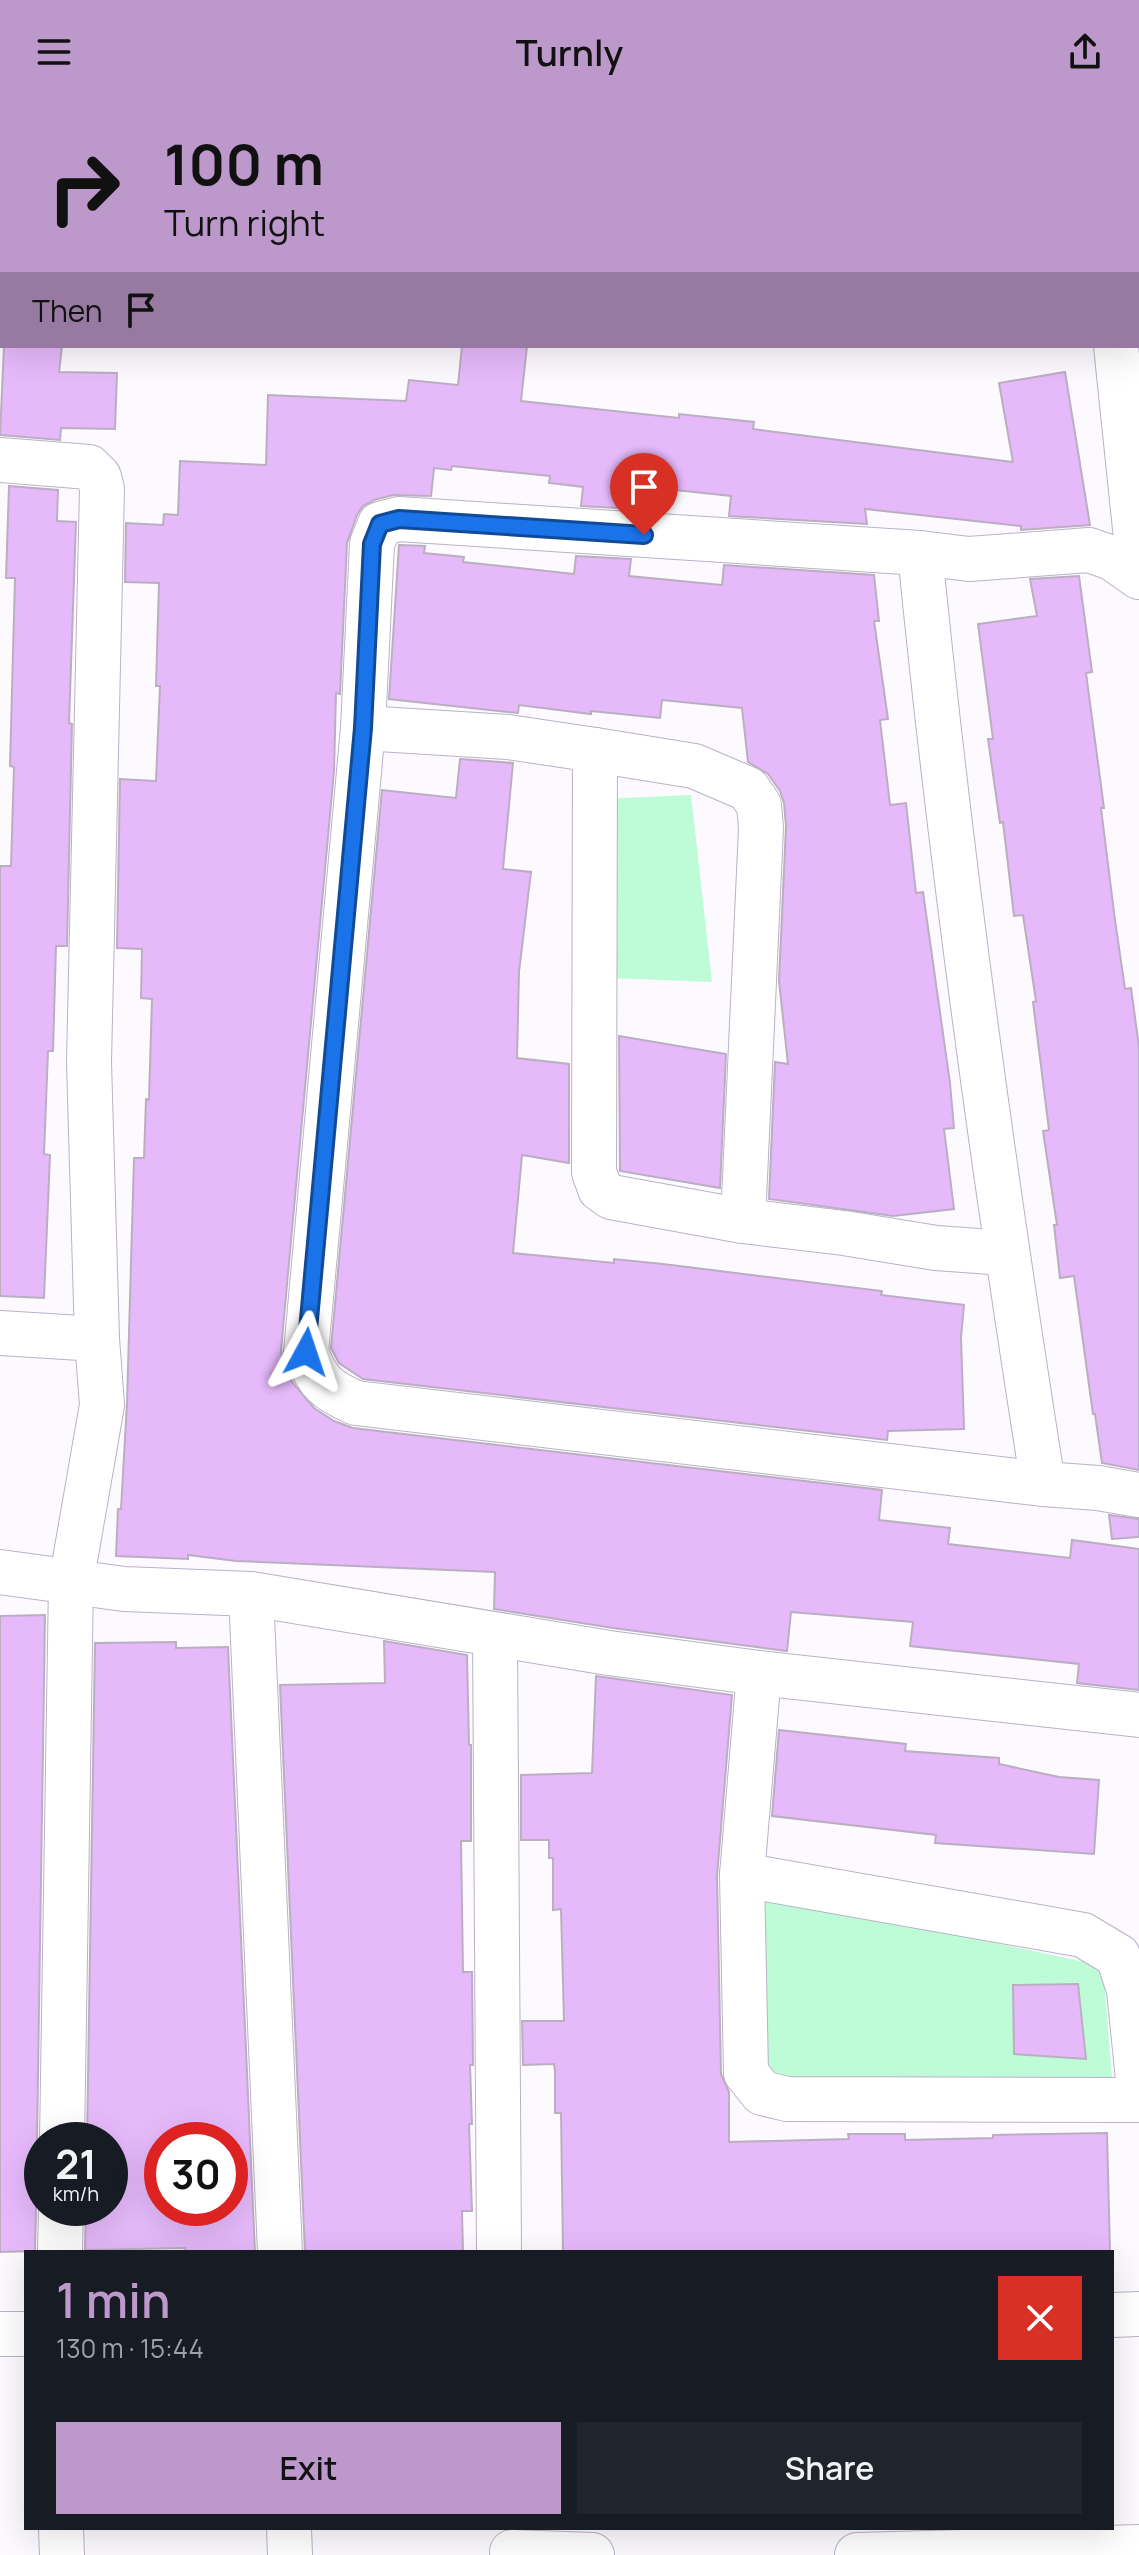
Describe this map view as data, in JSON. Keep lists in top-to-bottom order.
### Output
{
  "page": {
    "header": "Turnly",
    "turn": ["100 m", "Turn right"],
    "then": "Then",
    "speed": "21 km/h",
    "limit": "30",
    "heading": ["1 min", "130 m · 15:44"],
    "buttons": ["Exit", "Share"]
  }
}
